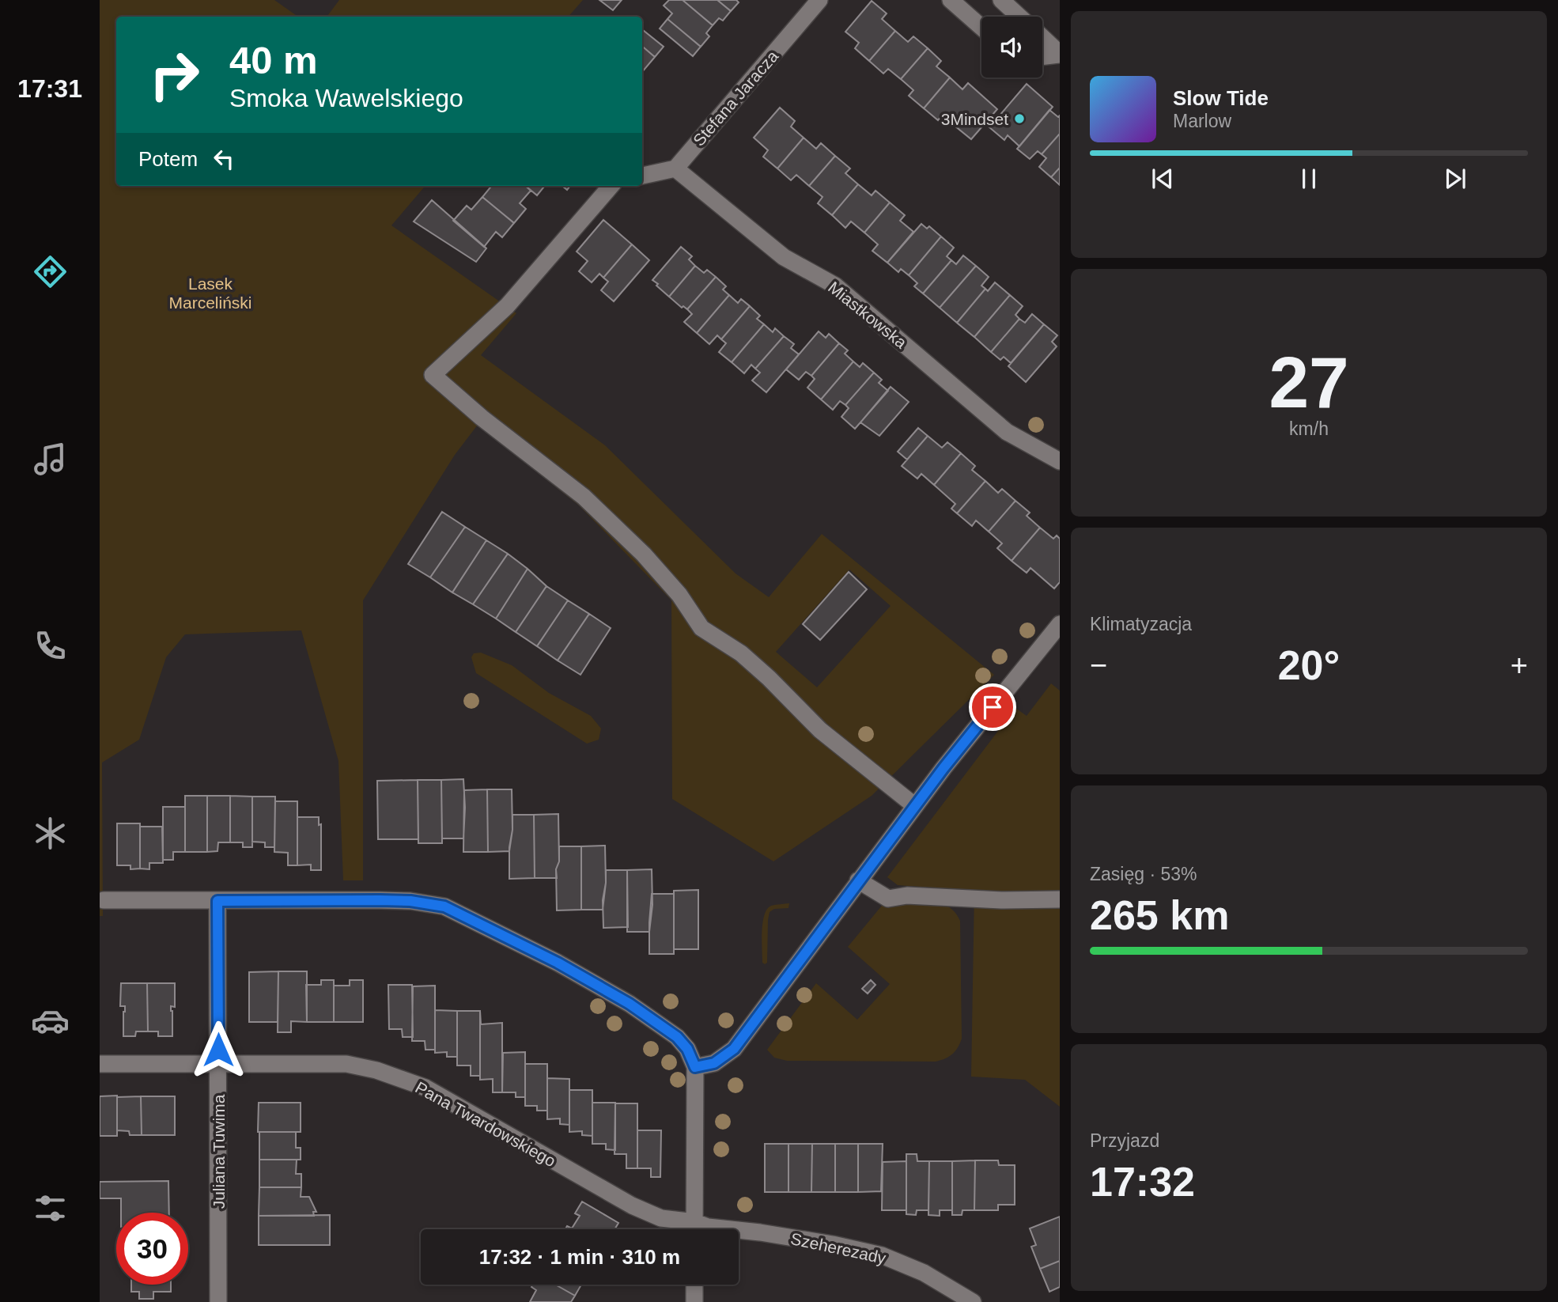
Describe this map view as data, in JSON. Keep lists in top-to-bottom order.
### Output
{
  "streets": {
    "street": [
      "Stefana Jaracza",
      "Miastkowska",
      "Pana Twardowskiego",
      "Juliana Tuwima",
      "Szeherezady"
    ]
  },
  "crossings": [
    ["Stefana Jaracza", "Miastkowska"],
    ["Pana Twardowskiego", "Juliana Tuwima"]
  ],
  "parks": ["Lasek Marceliński"],
  "places": ["3Mindset"],
  "page": {
    "tabs": "17:31",
    "turn": ["40 m", "Smoka Wawelskiego"],
    "song": ["Slow Tide", "Marlow"],
    "then": "Potem",
    "tile": [
      ["27", "km/h"],
      "Klimatyzacja",
      ["Zasięg · 53%", "265 km"],
      ["Przyjazd", "17:32"]
    ],
    "heat": ["−", "20°", "+"],
    "limit": "30",
    "trip": "17:32 · 1 min · 310 m"
  }
}
